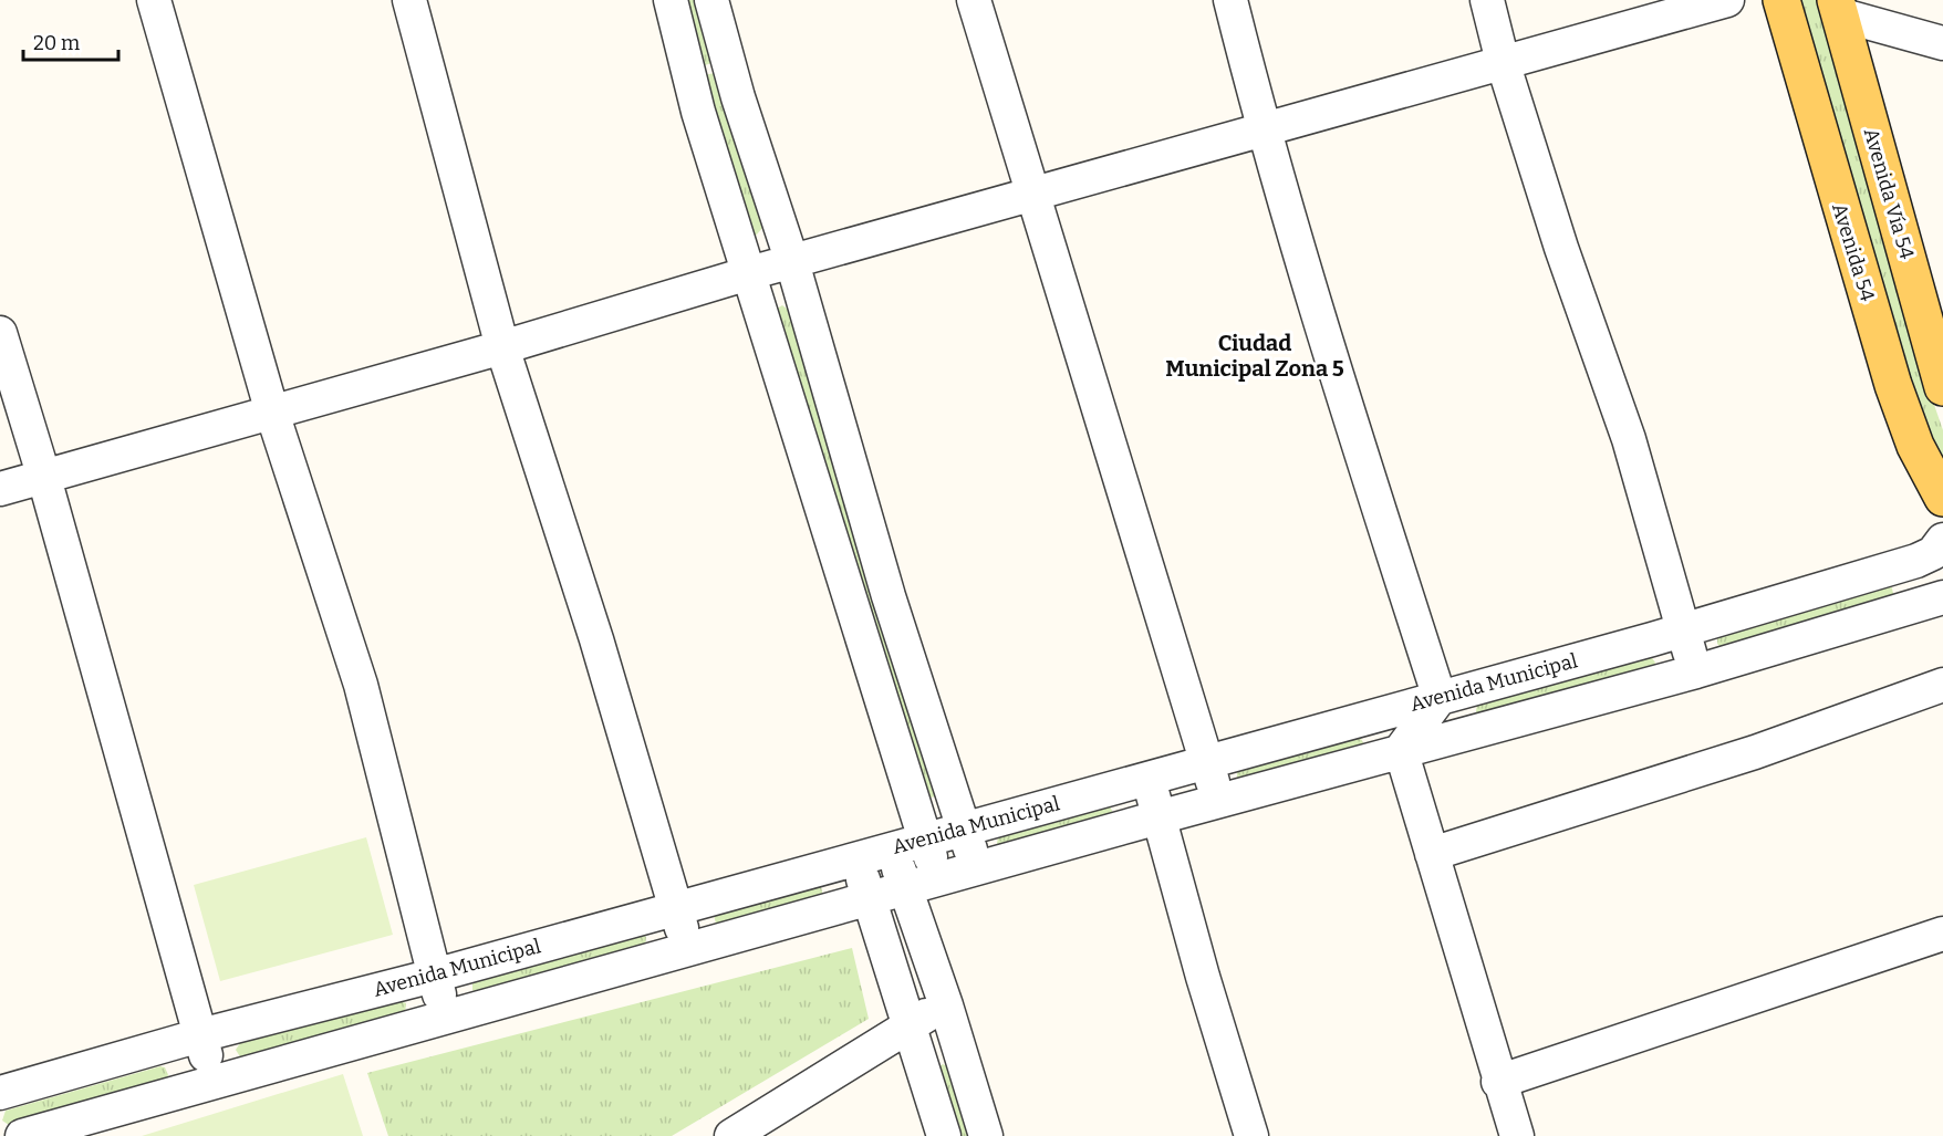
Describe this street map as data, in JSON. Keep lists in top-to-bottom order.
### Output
{
  "streets": {
    "main road": ["Avenida Vía 54", "Avenida 54"],
    "street": ["Avenida Municipal"]
  },
  "districts": ["Ciudad Municipal Zona 5"],
  "scale_bar": "20 m"
}
